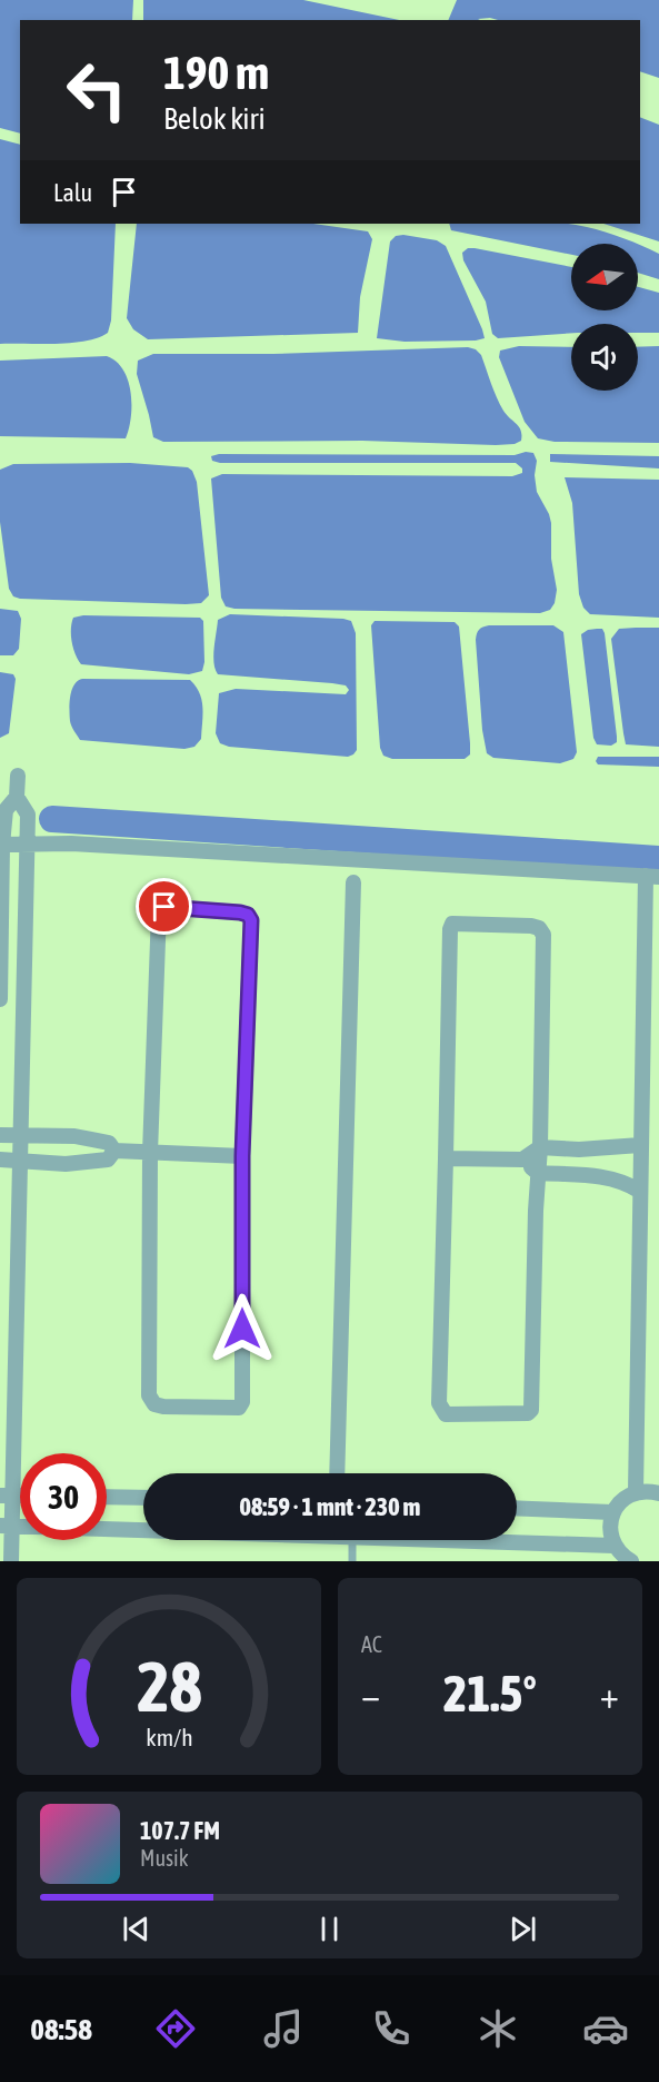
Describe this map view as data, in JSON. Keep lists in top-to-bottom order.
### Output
{
  "north": "left",
  "page": {
    "turn": ["190 m", "Belok kiri"],
    "then": "Lalu",
    "limit": "30",
    "trip": "08:59 · 1 mnt · 230 m",
    "tile": "AC",
    "heat": ["−", "21.5°", "+"],
    "song": ["107.7 FM", "Musik"],
    "tabs": "08:58",
    "gauge": ["28", "km/h"]
  }
}
